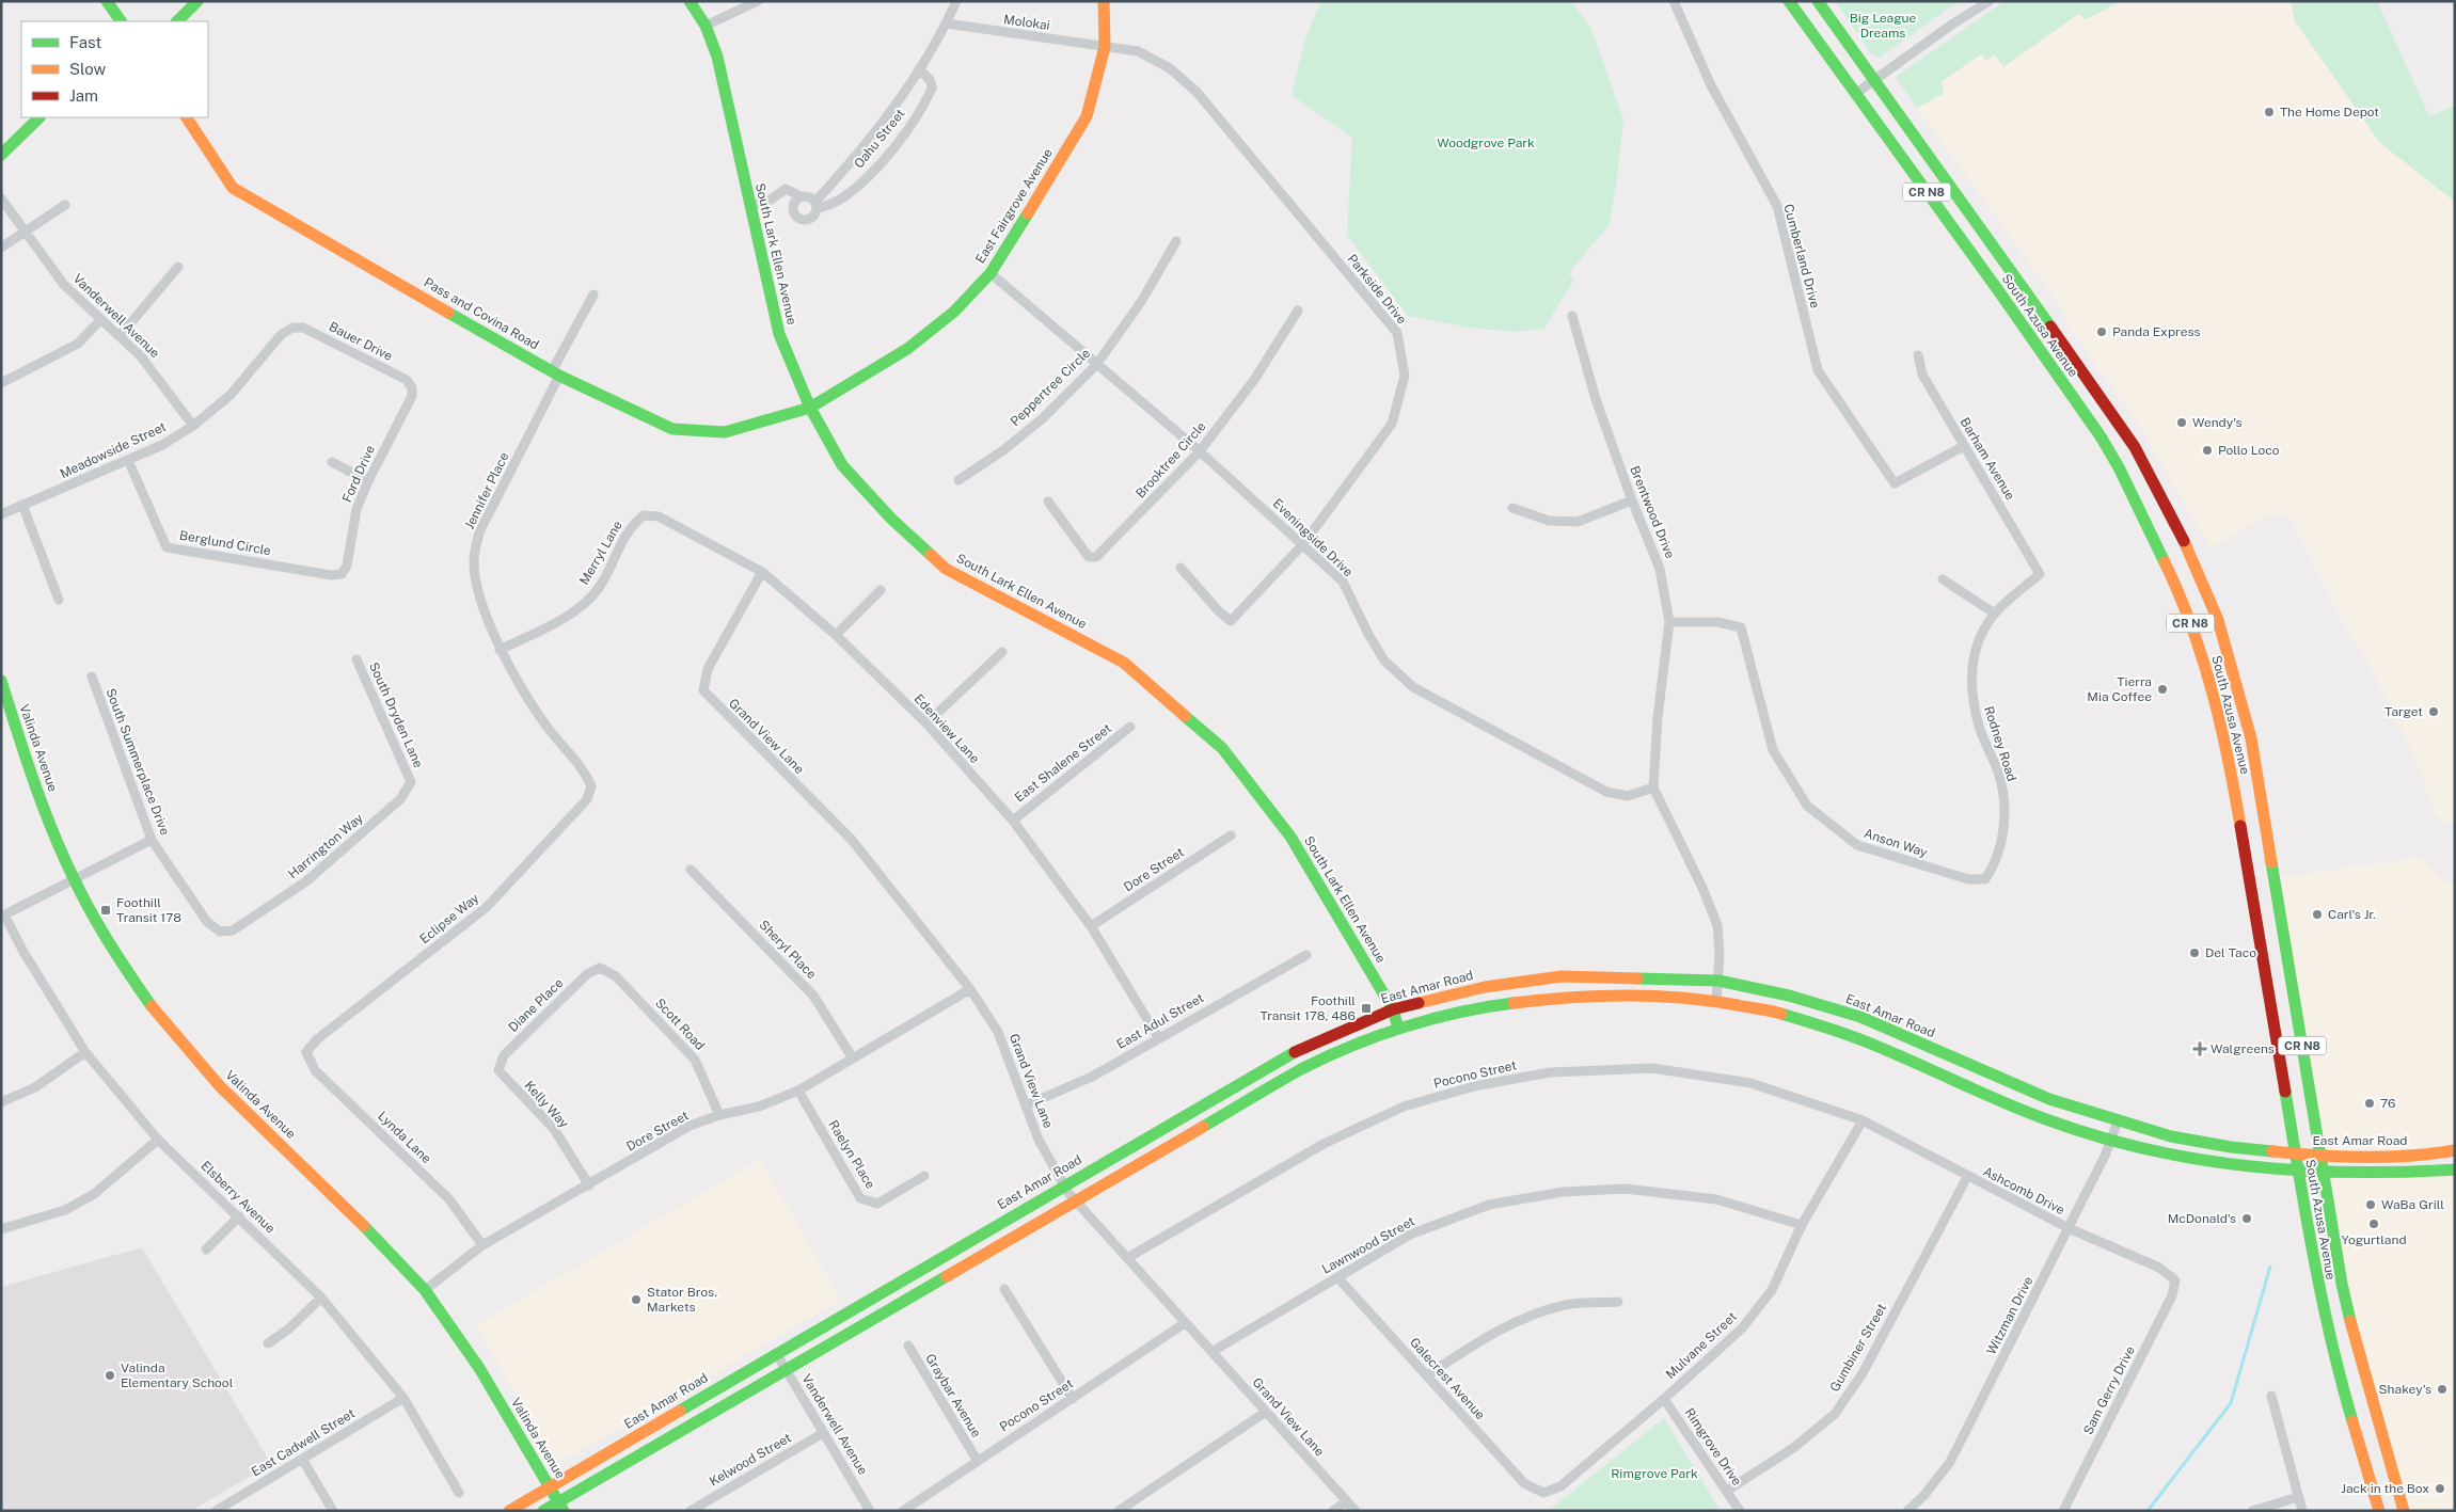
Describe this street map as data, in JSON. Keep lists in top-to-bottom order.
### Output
{
  "streets": {
    "main road": [
      "CR N8",
      "East Fairgrove Avenue",
      "South Lark Ellen Avenue",
      "Pass and Covina Road",
      "South Azusa Avenue",
      "Valinda Avenue",
      "East Amar Road"
    ],
    "street": [
      "Molokai",
      "Oahu Street",
      "Cumberland Drive",
      "Parkside Drive",
      "Vanderwell Avenue",
      "Bauer Drive",
      "Peppertree Circle",
      "Meadowside Street",
      "Barham Avenue",
      "Brooktree Circle",
      "Ford Drive",
      "Jennifer Place",
      "Brentwood Drive",
      "Eveningside Drive",
      "Berglund Circle",
      "Merryl Lane",
      "South Dryden Lane",
      "Edenview Lane",
      "Grand View Lane",
      "Rodney Road",
      "South Summerplace Drive",
      "East Shalene Street",
      "Anson Way",
      "Harrington Way",
      "Dore Street",
      "Eclipse Way",
      "Sheryl Place",
      "Diane Place",
      "East Adul Street",
      "Scott Road",
      "Pocono Street",
      "Kelly Way",
      "Lynda Lane",
      "Raelyn Place",
      "Ashcomb Drive",
      "Elsberry Avenue",
      "Lawnwood Street",
      "Witzman Drive",
      "Mulvane Street",
      "Gumbiner Street",
      "Galecrest Avenue",
      "Sam Gerry Drive",
      "Graybar Avenue",
      "East Cadwell Street",
      "Rimgrove Drive",
      "Kelwood Street"
    ]
  },
  "crossings": [
    ["Molokai", "Oahu Street"],
    ["Molokai", "East Fairgrove Avenue"],
    ["Molokai", "Parkside Drive"],
    ["East Fairgrove Avenue", "South Lark Ellen Avenue"],
    ["East Fairgrove Avenue", "Parkside Drive"],
    ["East Fairgrove Avenue", "Pass and Covina Road"],
    ["East Fairgrove Avenue", "Eveningside Drive"],
    ["South Lark Ellen Avenue", "Pass and Covina Road"],
    ["South Lark Ellen Avenue", "East Amar Road"],
    ["Cumberland Drive", "Barham Avenue"],
    ["Parkside Drive", "Eveningside Drive"],
    ["Pass and Covina Road", "Jennifer Place"],
    ["Vanderwell Avenue", "Meadowside Street"],
    ["Vanderwell Avenue", "East Amar Road"],
    ["Vanderwell Avenue", "Kelwood Street"],
    ["South Azusa Avenue", "East Amar Road"],
    ["Bauer Drive", "Meadowside Street"],
    ["Bauer Drive", "Ford Drive"],
    ["Peppertree Circle", "Eveningside Drive"],
    ["Meadowside Street", "Berglund Circle"],
    ["Barham Avenue", "Rodney Road"],
    ["Brooktree Circle", "Eveningside Drive"],
    ["Ford Drive", "Berglund Circle"],
    ["Jennifer Place", "Merryl Lane"],
    ["Jennifer Place", "Eclipse Way"],
    ["Brentwood Drive", "Eveningside Drive"],
    ["Brentwood Drive", "Anson Way"],
    ["Merryl Lane", "Edenview Lane"],
    ["South Dryden Lane", "Harrington Way"],
    ["Edenview Lane", "Grand View Lane"],
    ["Edenview Lane", "East Shalene Street"],
    ["Edenview Lane", "Dore Street"],
    ["Edenview Lane", "East Adul Street"],
    ["Grand View Lane", "Dore Street"],
    ["Grand View Lane", "East Amar Road"],
    ["Grand View Lane", "East Adul Street"],
    ["Grand View Lane", "Pocono Street"],
    ["Grand View Lane", "Lawnwood Street"],
    ["Rodney Road", "Anson Way"],
    ["Valinda Avenue", "Dore Street"],
    ["Valinda Avenue", "East Amar Road"],
    ["South Summerplace Drive", "Harrington Way"],
    ["Dore Street", "Sheryl Place"],
    ["Dore Street", "Scott Road"],
    ["Dore Street", "Kelly Way"],
    ["Dore Street", "Lynda Lane"],
    ["Dore Street", "Raelyn Place"],
    ["Eclipse Way", "Lynda Lane"],
    ["East Amar Road", "Witzman Drive"],
    ["Diane Place", "Scott Road"],
    ["Diane Place", "Kelly Way"],
    ["Pocono Street", "Ashcomb Drive"],
    ["Pocono Street", "Mulvane Street"],
    ["Pocono Street", "Graybar Avenue"],
    ["Ashcomb Drive", "Witzman Drive"],
    ["Ashcomb Drive", "Mulvane Street"],
    ["Ashcomb Drive", "Gumbiner Street"],
    ["Ashcomb Drive", "Sam Gerry Drive"],
    ["Elsberry Avenue", "East Cadwell Street"],
    ["Lawnwood Street", "Mulvane Street"],
    ["Lawnwood Street", "Galecrest Avenue"],
    ["Mulvane Street", "Galecrest Avenue"],
    ["Mulvane Street", "Rimgrove Drive"],
    ["Gumbiner Street", "Rimgrove Drive"]
  ],
  "parks": ["Big League Dreams", "Woodgrove Park", "Rimgrove Park"],
  "places": {
    "other": [
      "The Home Depot",
      "Panda Express",
      "Wendy's",
      "Pollo Loco",
      "Tierra Mia Coffee",
      "Target",
      "Carl's Jr.",
      "Del Taco",
      "76",
      "WaBa Grill",
      "McDonald's",
      "Yogurtland",
      "Stator Bros. Markets",
      "Valinda Elementary School",
      "Shakey's",
      "Jack in the Box"
    ],
    "transit": ["Foothill Transit 178", "Foothill Transit 178, 486"],
    "health": ["Walgreens"]
  },
  "legend": ["Fast", "Slow", "Jam"]
}
